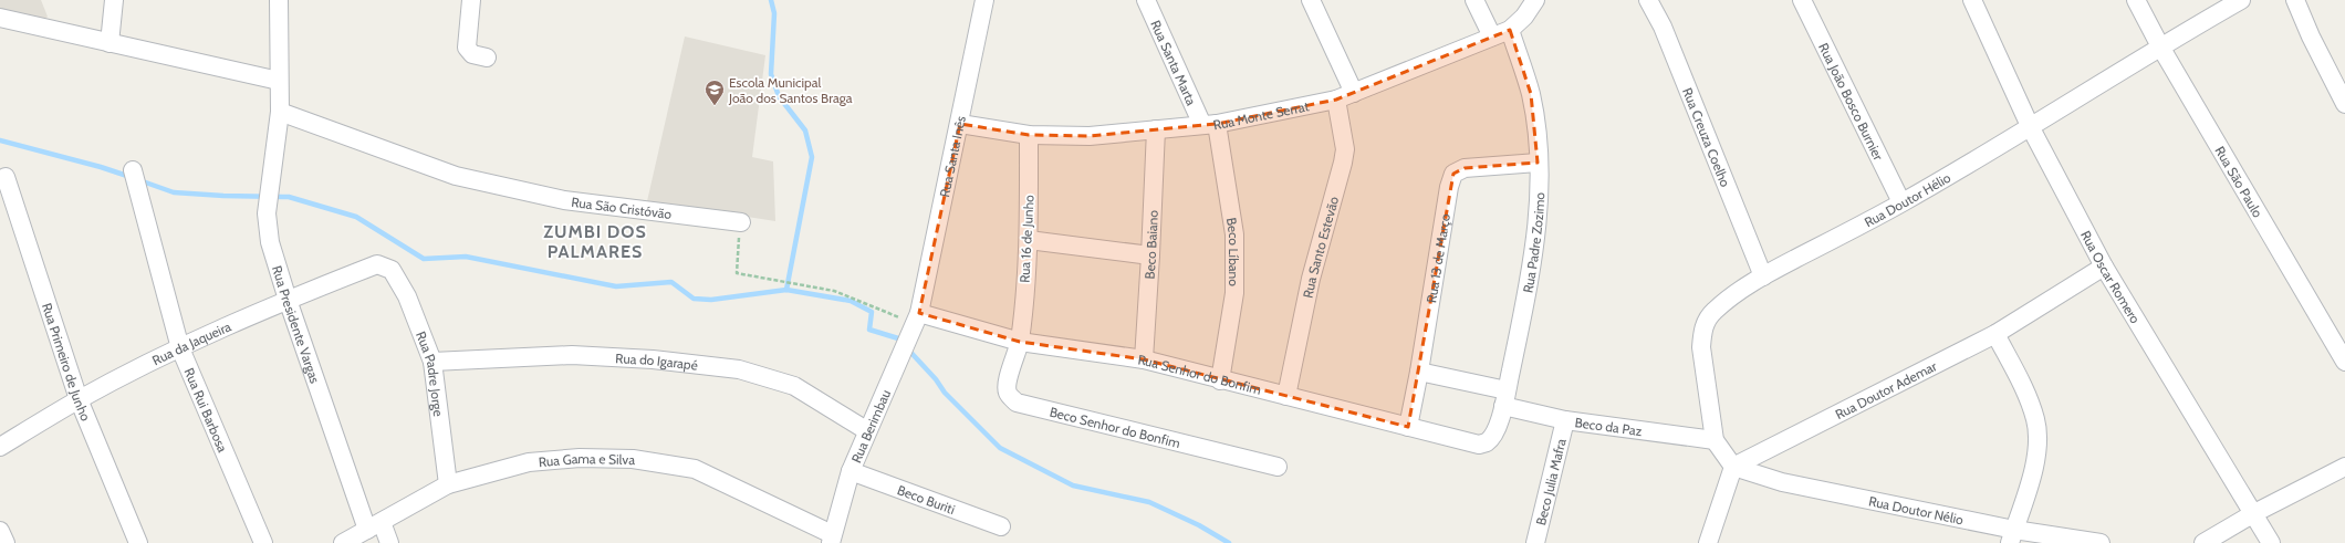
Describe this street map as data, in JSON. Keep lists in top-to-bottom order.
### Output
{
  "streets": {
    "street": [
      "Rua Santa Marta",
      "Rua João Bosco Burnier",
      "Rua Monte Serrat",
      "Rua Creuza Coelho",
      "Rua Santa Inês",
      "Rua São Paulo",
      "Rua Doutor Hélio",
      "Rua São Cristóvão",
      "Rua 16 de Junho",
      "Rua Padre Zozimo",
      "Beco Baiano",
      "Rua Santo Estevão",
      "Beco Líbano",
      "Rua 13 de Março",
      "Rua Oscar Romero",
      "Rua Presidente Vargas",
      "Rua da Jaqueira",
      "Rua Primeiro de Junho",
      "Rua do Igarapé",
      "Rua Padre Jorge",
      "Rua Senhor do Bonfim",
      "Rua Doutor Ademar",
      "Rua Rui Barbosa",
      "Rua Berimbau",
      "Beco da Paz",
      "Beco Senhor do Bonfim",
      "Rua Gama e Silva",
      "Beco Julia Mafra",
      "Beco Buriti",
      "Rua Doutor Nélio"
    ]
  },
  "crossings": [
    ["Rua Santa Marta", "Rua Monte Serrat"],
    ["Rua Santa Marta", "Beco Líbano"],
    ["Rua João Bosco Burnier", "Rua Doutor Hélio"],
    ["Rua Monte Serrat", "Rua Santa Inês"],
    ["Rua Monte Serrat", "Rua 16 de Junho"],
    ["Rua Monte Serrat", "Rua Padre Zozimo"],
    ["Rua Monte Serrat", "Beco Baiano"],
    ["Rua Monte Serrat", "Rua Santo Estevão"],
    ["Rua Monte Serrat", "Beco Líbano"],
    ["Rua Creuza Coelho", "Rua Doutor Hélio"],
    ["Rua Santa Inês", "Rua Senhor do Bonfim"],
    ["Rua Santa Inês", "Rua Berimbau"],
    ["Rua São Paulo", "Rua Doutor Hélio"],
    ["Rua Doutor Hélio", "Rua Oscar Romero"],
    ["Rua Doutor Hélio", "Rua Doutor Ademar"],
    ["Rua Doutor Hélio", "Beco da Paz"],
    ["Rua Doutor Hélio", "Rua Doutor Nélio"],
    ["Rua São Cristóvão", "Rua Presidente Vargas"],
    ["Rua 16 de Junho", "Rua Senhor do Bonfim"],
    ["Rua 16 de Junho", "Beco Senhor do Bonfim"],
    ["Rua Padre Zozimo", "Rua 13 de Março"],
    ["Rua Padre Zozimo", "Rua Senhor do Bonfim"],
    ["Rua Padre Zozimo", "Beco da Paz"],
    ["Beco Baiano", "Rua Senhor do Bonfim"],
    ["Rua Santo Estevão", "Rua Senhor do Bonfim"],
    ["Beco Líbano", "Rua Senhor do Bonfim"],
    ["Rua 13 de Março", "Rua Senhor do Bonfim"],
    ["Rua 13 de Março", "Beco da Paz"],
    ["Rua Oscar Romero", "Rua Doutor Ademar"],
    ["Rua Presidente Vargas", "Rua da Jaqueira"],
    ["Rua Presidente Vargas", "Rua Gama e Silva"],
    ["Rua da Jaqueira", "Rua Primeiro de Junho"],
    ["Rua da Jaqueira", "Rua Padre Jorge"],
    ["Rua da Jaqueira", "Rua Rui Barbosa"],
    ["Rua do Igarapé", "Rua Padre Jorge"],
    ["Rua do Igarapé", "Rua Berimbau"],
    ["Rua Padre Jorge", "Rua Gama e Silva"],
    ["Rua Senhor do Bonfim", "Rua Berimbau"],
    ["Rua Senhor do Bonfim", "Beco Senhor do Bonfim"],
    ["Rua Doutor Ademar", "Rua Doutor Nélio"],
    ["Rua Berimbau", "Rua Gama e Silva"],
    ["Rua Berimbau", "Beco Buriti"],
    ["Beco da Paz", "Beco Julia Mafra"]
  ],
  "districts": ["ZUMBI DOS PALMARES"],
  "places": {
    "school or university": ["Escola Municipal João dos Santos Braga"]
  }
}
